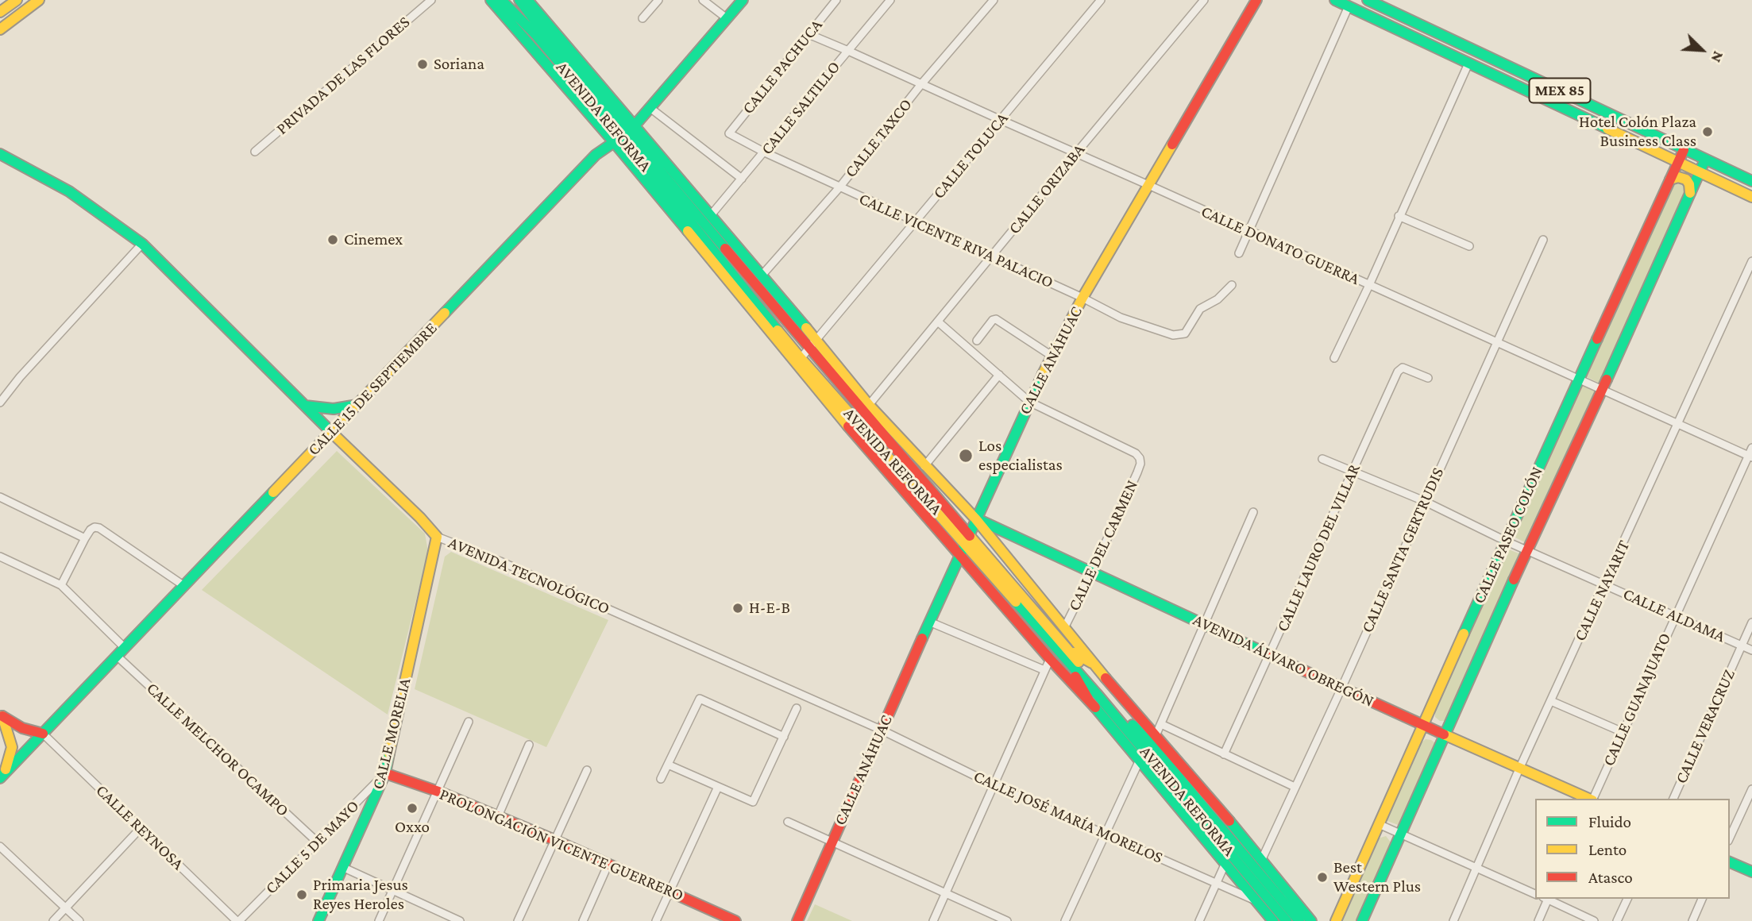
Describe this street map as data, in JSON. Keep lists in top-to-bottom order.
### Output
{
  "streets": {
    "street": [
      "CALLE PACHUCA",
      "PRIVADA DE LAS FLORES",
      "MEX 85",
      "CALLE SALTILLO",
      "AVENIDA REFORMA",
      "CALLE TAXCO",
      "CALLE TOLUCA",
      "CALLE ORIZABA",
      "CALLE VICENTE RIVA PALACIO",
      "CALLE DONATO GUERRA",
      "CALLE ANÁHUAC",
      "CALLE 15 DE SEPTIEMBRE",
      "CALLE PASEO COLÓN",
      "CALLE DEL CARMEN",
      "CALLE LAURO DEL VILLAR",
      "CALLE SANTA GERTRUDIS",
      "AVENIDA TECNOLÓGICO",
      "CALLE NAYARIT",
      "CALLE ALDAMA",
      "AVENIDA ÁLVARO OBREGÓN",
      "CALLE GUANAJUATO",
      "CALLE VERACRUZ",
      "CALLE MORELIA",
      "CALLE MELCHOR OCAMPO",
      "CALLE JOSÉ MARÍA MORELOS",
      "CALLE REYNOSA",
      "PROLONGACIÓN VICENTE GUERRERO",
      "CALLE 5 DE MAYO"
    ]
  },
  "crossings": [
    ["CALLE PACHUCA", "CALLE VICENTE RIVA PALACIO"],
    ["CALLE PACHUCA", "CALLE DONATO GUERRA"],
    ["MEX 85", "CALLE PASEO COLÓN"],
    ["CALLE SALTILLO", "AVENIDA REFORMA"],
    ["CALLE SALTILLO", "CALLE VICENTE RIVA PALACIO"],
    ["CALLE SALTILLO", "CALLE DONATO GUERRA"],
    ["AVENIDA REFORMA", "CALLE TAXCO"],
    ["AVENIDA REFORMA", "CALLE TOLUCA"],
    ["AVENIDA REFORMA", "CALLE ORIZABA"],
    ["AVENIDA REFORMA", "CALLE ANÁHUAC"],
    ["AVENIDA REFORMA", "CALLE 15 DE SEPTIEMBRE"],
    ["AVENIDA REFORMA", "CALLE DEL CARMEN"],
    ["AVENIDA REFORMA", "CALLE SANTA GERTRUDIS"],
    ["AVENIDA REFORMA", "AVENIDA ÁLVARO OBREGÓN"],
    ["AVENIDA REFORMA", "CALLE JOSÉ MARÍA MORELOS"],
    ["CALLE TAXCO", "CALLE VICENTE RIVA PALACIO"],
    ["CALLE TAXCO", "CALLE DONATO GUERRA"],
    ["CALLE TOLUCA", "CALLE VICENTE RIVA PALACIO"],
    ["CALLE TOLUCA", "CALLE DONATO GUERRA"],
    ["CALLE ORIZABA", "CALLE VICENTE RIVA PALACIO"],
    ["CALLE ORIZABA", "CALLE DONATO GUERRA"],
    ["CALLE VICENTE RIVA PALACIO", "CALLE ANÁHUAC"],
    ["CALLE DONATO GUERRA", "CALLE ANÁHUAC"],
    ["CALLE DONATO GUERRA", "CALLE PASEO COLÓN"],
    ["CALLE DONATO GUERRA", "CALLE SANTA GERTRUDIS"],
    ["CALLE DONATO GUERRA", "CALLE NAYARIT"],
    ["CALLE DONATO GUERRA", "CALLE GUANAJUATO"],
    ["CALLE ANÁHUAC", "CALLE DEL CARMEN"],
    ["CALLE ANÁHUAC", "AVENIDA TECNOLÓGICO"],
    ["CALLE ANÁHUAC", "AVENIDA ÁLVARO OBREGÓN"],
    ["CALLE ANÁHUAC", "CALLE JOSÉ MARÍA MORELOS"],
    ["CALLE 15 DE SEPTIEMBRE", "AVENIDA TECNOLÓGICO"],
    ["CALLE 15 DE SEPTIEMBRE", "CALLE MELCHOR OCAMPO"],
    ["CALLE 15 DE SEPTIEMBRE", "CALLE REYNOSA"],
    ["CALLE PASEO COLÓN", "CALLE ALDAMA"],
    ["CALLE PASEO COLÓN", "AVENIDA ÁLVARO OBREGÓN"],
    ["CALLE DEL CARMEN", "AVENIDA ÁLVARO OBREGÓN"],
    ["CALLE LAURO DEL VILLAR", "CALLE ALDAMA"],
    ["CALLE LAURO DEL VILLAR", "AVENIDA ÁLVARO OBREGÓN"],
    ["CALLE SANTA GERTRUDIS", "CALLE ALDAMA"],
    ["CALLE SANTA GERTRUDIS", "AVENIDA ÁLVARO OBREGÓN"],
    ["AVENIDA TECNOLÓGICO", "CALLE MORELIA"],
    ["AVENIDA TECNOLÓGICO", "CALLE JOSÉ MARÍA MORELOS"],
    ["CALLE NAYARIT", "CALLE ALDAMA"],
    ["CALLE NAYARIT", "AVENIDA ÁLVARO OBREGÓN"],
    ["CALLE ALDAMA", "CALLE GUANAJUATO"],
    ["CALLE ALDAMA", "CALLE VERACRUZ"],
    ["CALLE MORELIA", "PROLONGACIÓN VICENTE GUERRERO"],
    ["CALLE MORELIA", "CALLE 5 DE MAYO"],
    ["CALLE MELCHOR OCAMPO", "CALLE 5 DE MAYO"],
    ["CALLE REYNOSA", "CALLE 5 DE MAYO"],
    ["PROLONGACIÓN VICENTE GUERRERO", "CALLE 5 DE MAYO"]
  ],
  "places": [
    "Soriana",
    "Hotel Colón Plaza Business Class",
    "Cinemex",
    "Los especialistas",
    "H-E-B",
    "Oxxo",
    "Best Western Plus",
    "Primaria Jesus Reyes Heroles"
  ],
  "legend": ["Fluido", "Lento", "Atasco"],
  "north": "bottom right"
}
